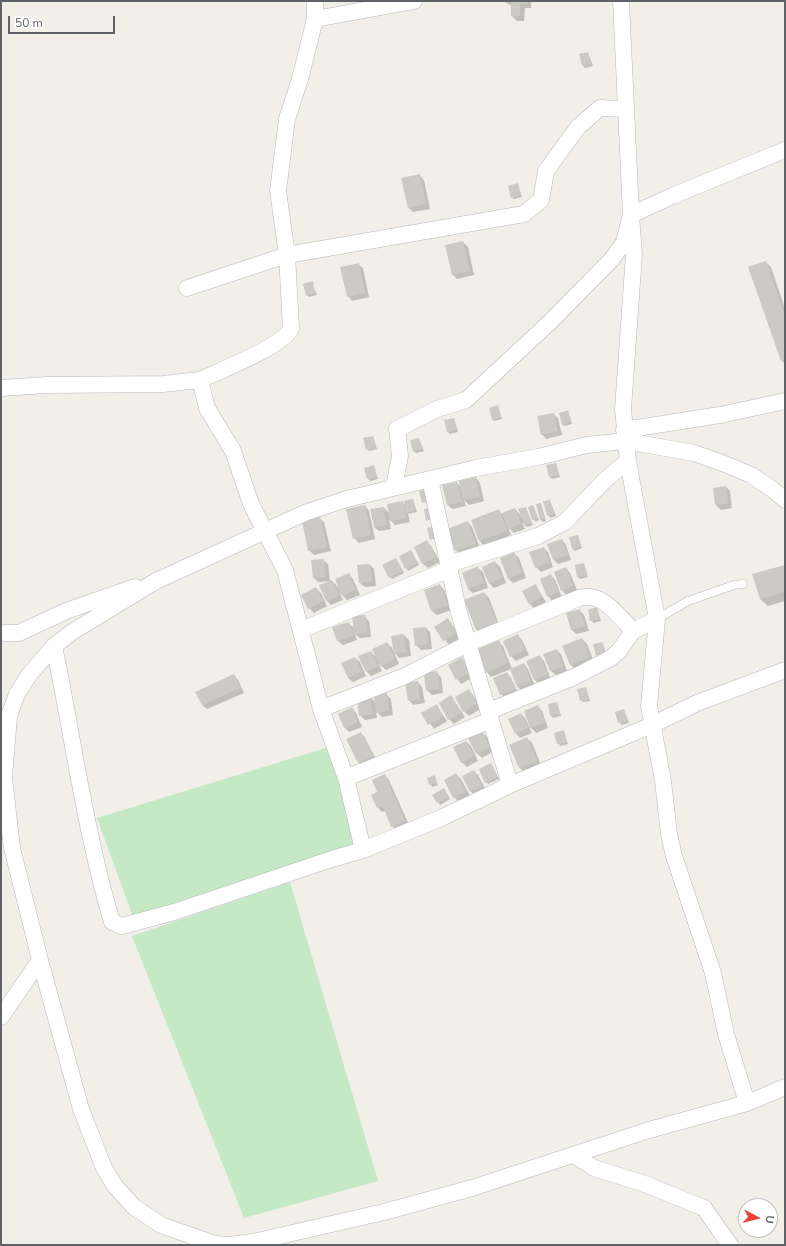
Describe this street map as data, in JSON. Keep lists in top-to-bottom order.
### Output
{
  "scale_bar": "50 m",
  "north": "right"
}
